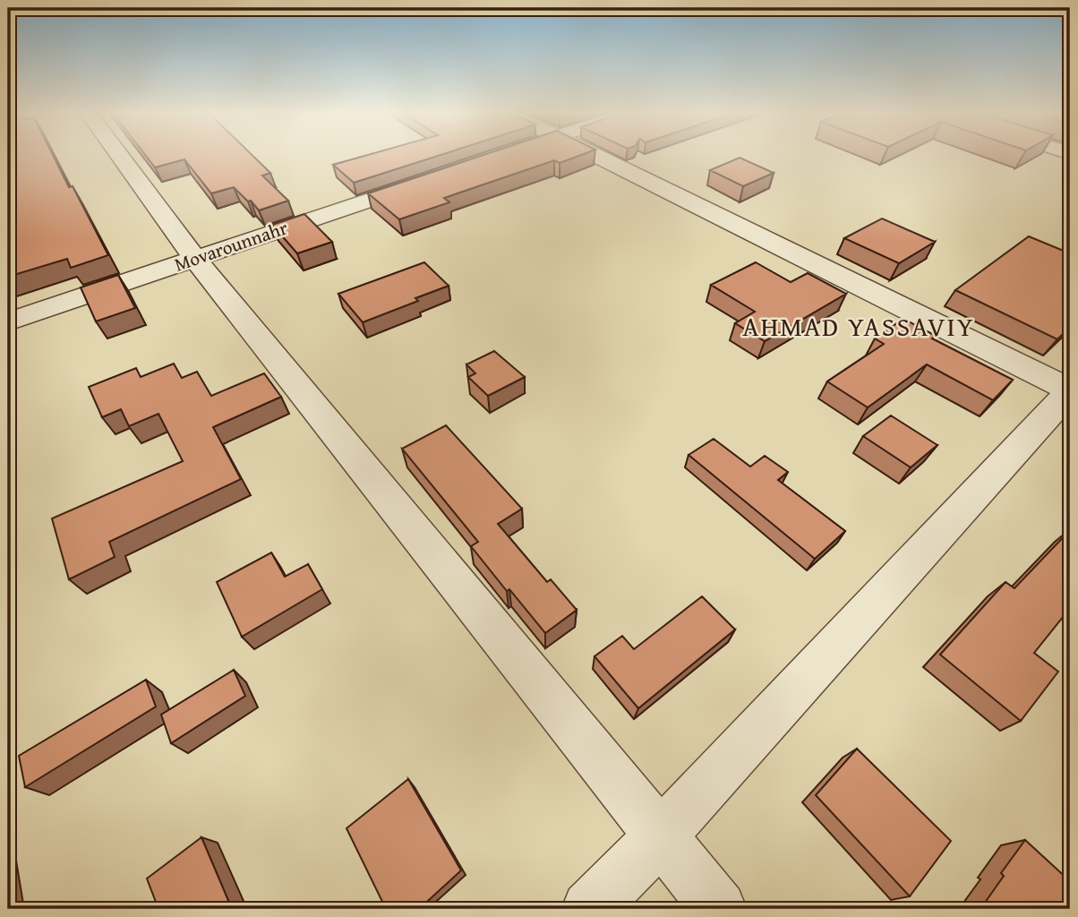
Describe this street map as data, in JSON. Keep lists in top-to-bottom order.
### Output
{
  "streets": {
    "street": ["Movarounnahr"]
  },
  "districts": ["AHMAD YASSAVIY"]
}
